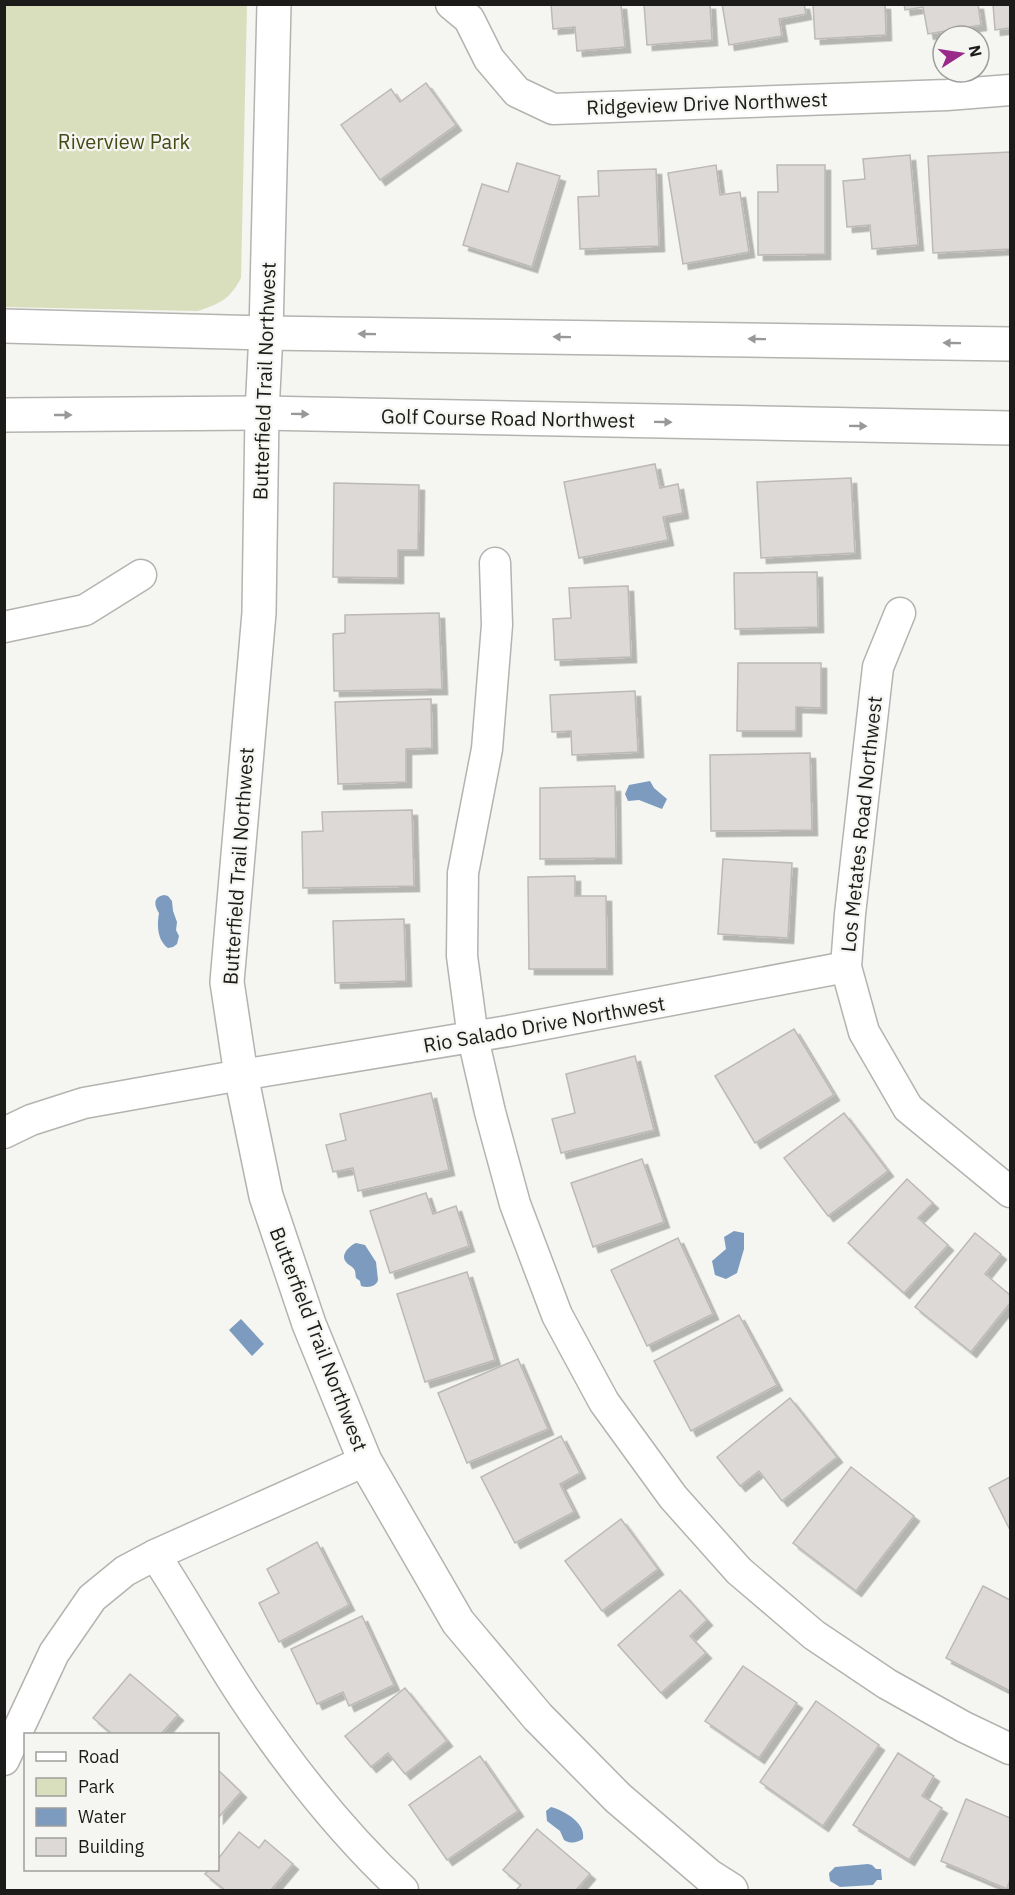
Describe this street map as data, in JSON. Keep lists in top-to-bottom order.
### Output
{
  "streets": {
    "street": [
      "Ridgeview Drive Northwest",
      "Butterfield Trail Northwest",
      "Golf Course Road Northwest",
      "Los Metates Road Northwest",
      "Rio Salado Drive Northwest"
    ]
  },
  "crossings": [
    ["Butterfield Trail Northwest", "Golf Course Road Northwest"],
    ["Butterfield Trail Northwest", "Rio Salado Drive Northwest"],
    ["Los Metates Road Northwest", "Rio Salado Drive Northwest"]
  ],
  "parks": ["Riverview Park"],
  "legend": [
    "Road",
    "Park",
    "Water",
    "Building"
  ],
  "north": "right"
}
